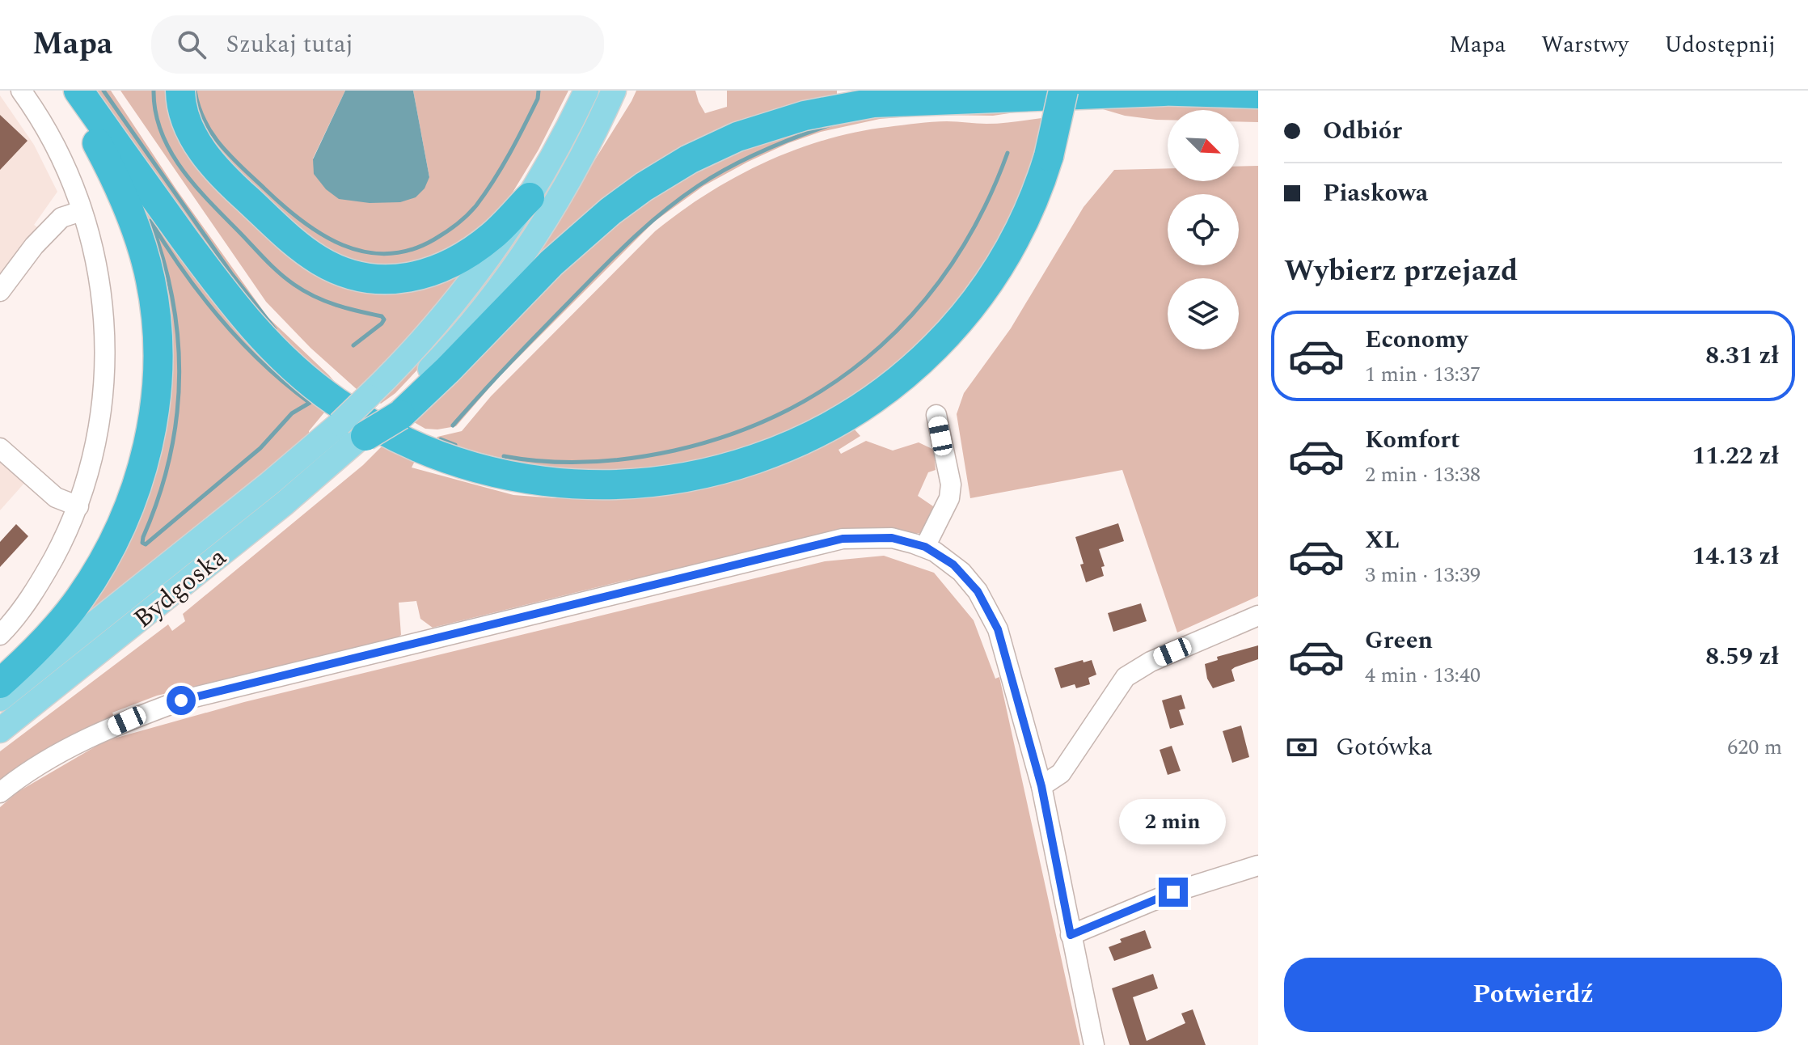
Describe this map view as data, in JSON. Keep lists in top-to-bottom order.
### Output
{
  "streets": {
    "main road": ["Bydgoska"]
  },
  "north": "bottom right",
  "page": {
    "header": "Mapa",
    "search": "Szukaj tutaj",
    "nav": ["Mapa", "Warstwy", "Udostępnij"],
    "banner": ["Odbiór", "Piaskowa"],
    "heading": "Wybierz przejazd",
    "list": [
      {
        "name": "Economy",
        "note": "1 min · 13:37",
        "value": "8.31 zł"
      },
      {
        "name": "Komfort",
        "note": "2 min · 13:38",
        "value": "11.22 zł"
      },
      {
        "name": "XL",
        "note": "3 min · 13:39",
        "value": "14.13 zł"
      },
      {
        "name": "Green",
        "note": "4 min · 13:40",
        "value": "8.59 zł"
      }
    ],
    "pay": ["Gotówka", "620 m"],
    "bubble": "2 min",
    "buttons": "Potwierdź"
  }
}
